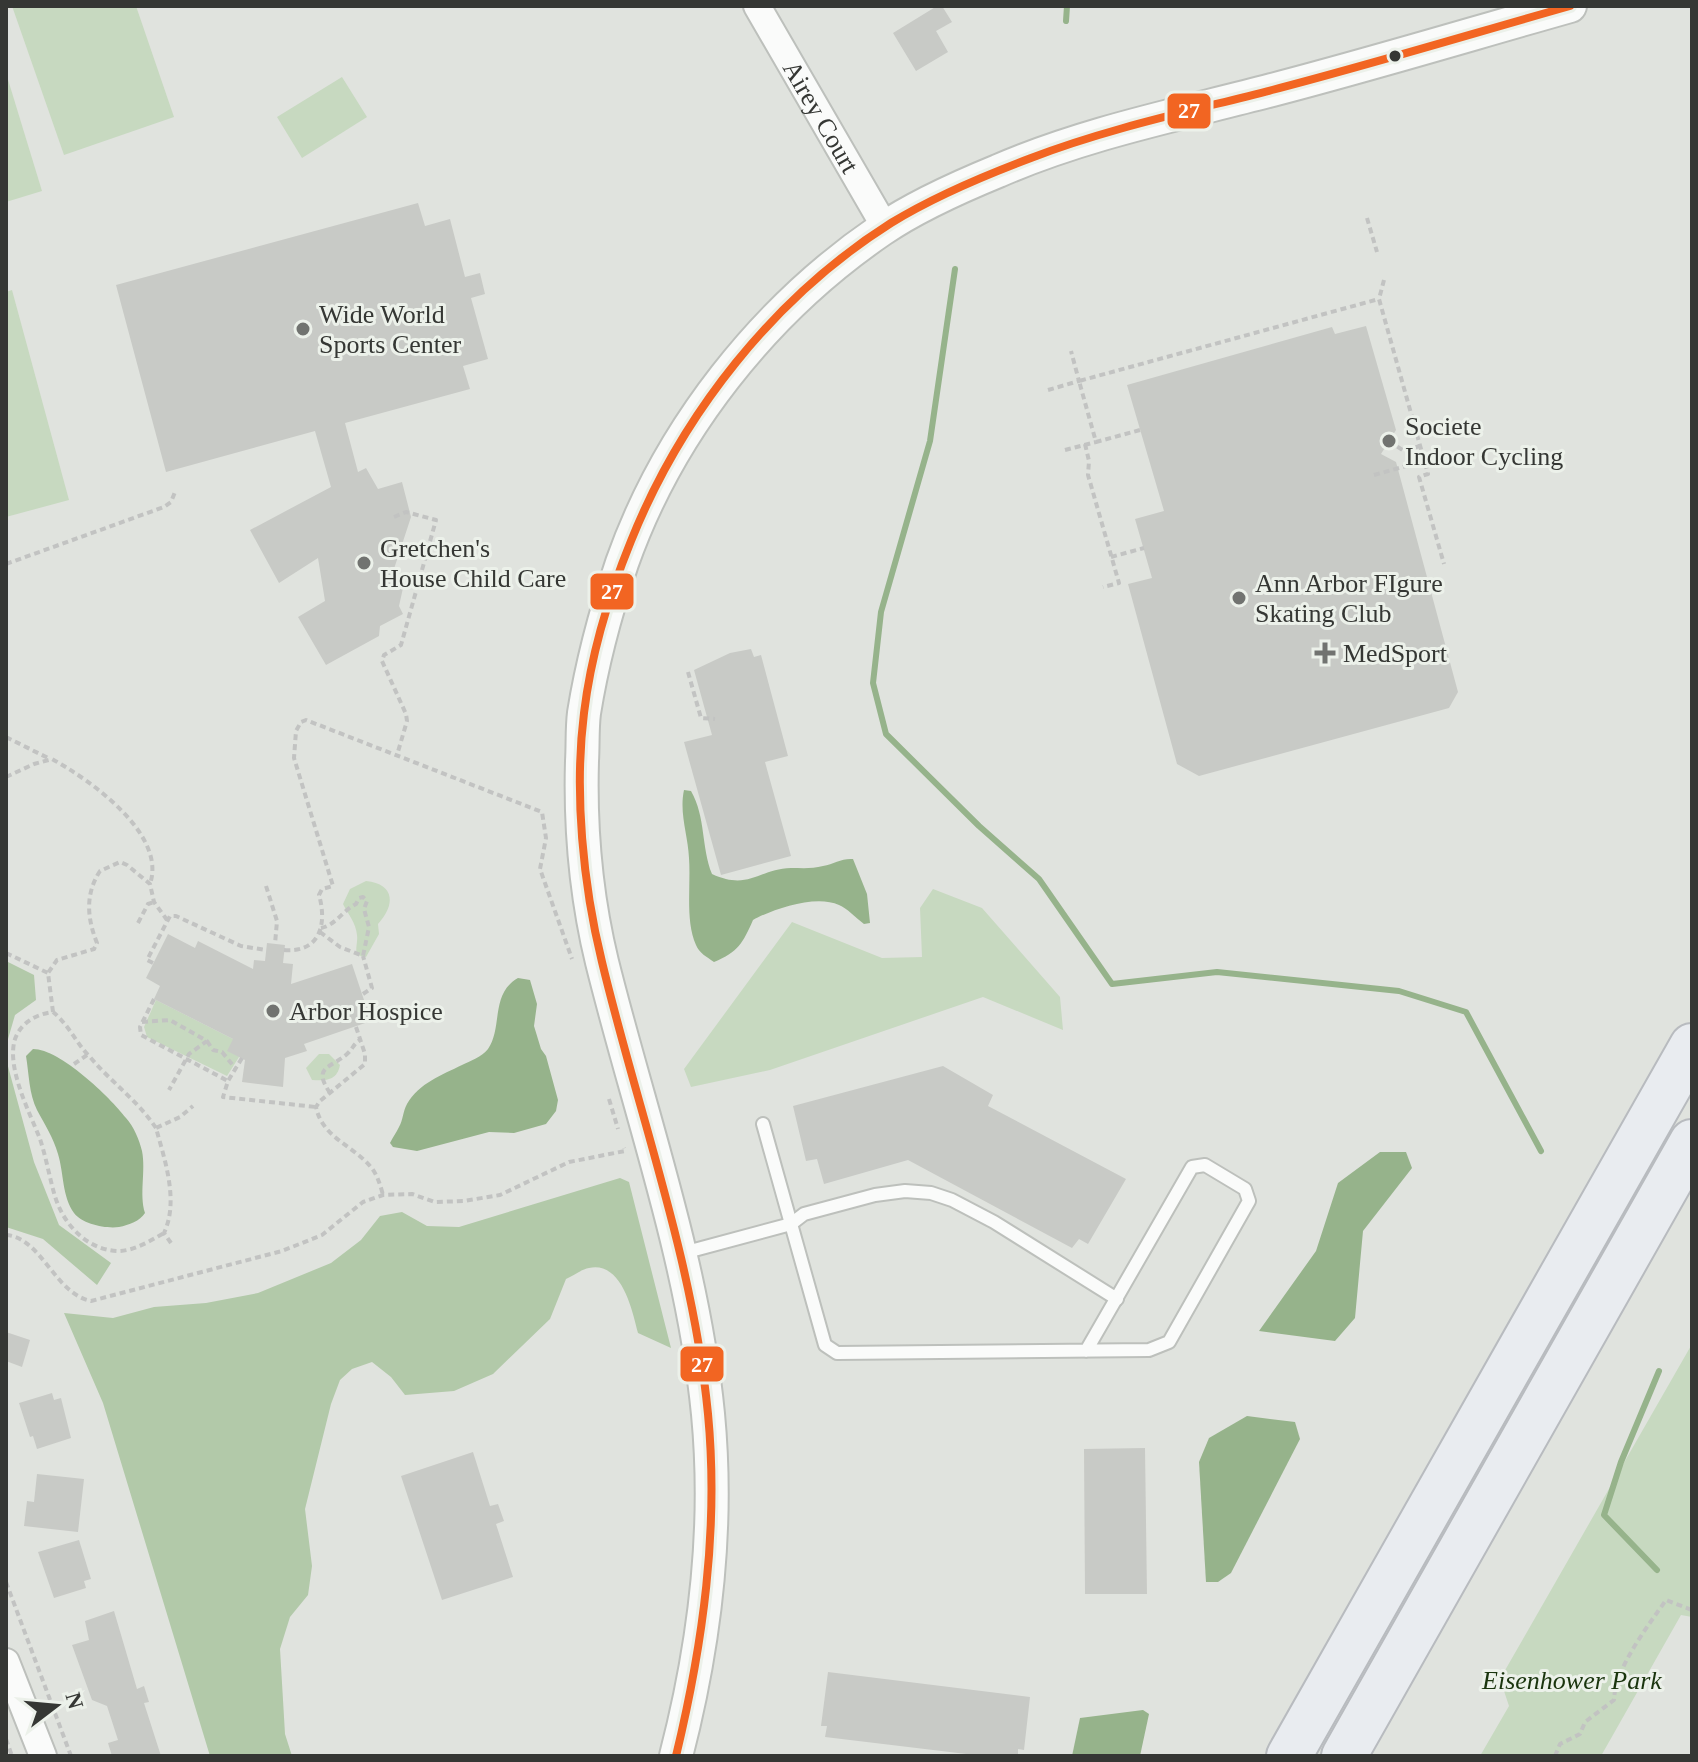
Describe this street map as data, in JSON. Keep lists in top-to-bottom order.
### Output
{
  "streets": {
    "street": ["Airey Court"]
  },
  "parks": ["Eisenhower Park"],
  "places": {
    "other": [
      "Wide World Sports Center",
      "Societe Indoor Cycling",
      "Gretchen's House Child Care",
      "Ann Arbor FIgure Skating Club",
      "Arbor Hospice"
    ],
    "health": ["MedSport"]
  },
  "lines": ["transit line 27"],
  "north": "right"
}
